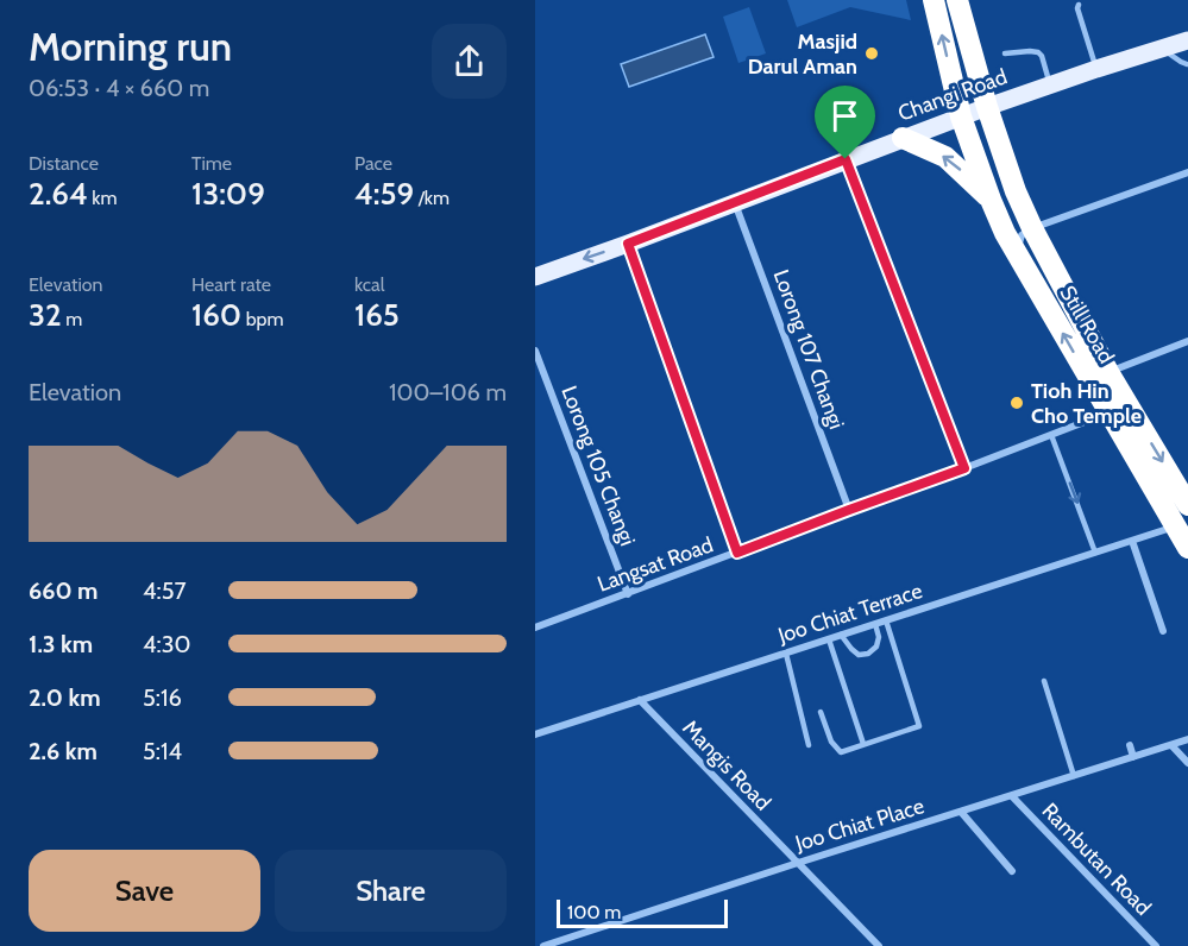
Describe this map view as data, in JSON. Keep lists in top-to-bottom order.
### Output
{
  "streets": {
    "highway": ["Still Road"],
    "main road": ["Changi Road"],
    "street": [
      "Lorong 107 Changi",
      "Lorong 105 Changi",
      "Langsat Road",
      "Joo Chiat Terrace",
      "Mangis Road",
      "Joo Chiat Place",
      "Rambutan Road"
    ]
  },
  "crossings": [
    ["Changi Road", "Still Road"],
    ["Changi Road", "Lorong 107 Changi"],
    ["Still Road", "Langsat Road"],
    ["Still Road", "Joo Chiat Terrace"],
    ["Lorong 107 Changi", "Langsat Road"],
    ["Lorong 105 Changi", "Langsat Road"],
    ["Joo Chiat Terrace", "Mangis Road"],
    ["Mangis Road", "Joo Chiat Place"],
    ["Joo Chiat Place", "Rambutan Road"]
  ],
  "places": ["Masjid Darul Aman", "Tioh Hin Cho Temple"],
  "scale_bar": "100 m",
  "page": {
    "heading": ["Morning run", "06:53 · 4 × 660 m"],
    "stats": [
      ["Distance", "2.64 km"],
      ["Time", "13:09"],
      ["Pace", "4:59 /km"],
      ["Elevation", "32 m"],
      ["Heart rate", "160 bpm"],
      ["kcal", "165"]
    ],
    "chart": ["Elevation", "100–106 m"],
    "list": [
      {
        "name": "660 m",
        "note": "4:57"
      },
      {
        "name": "1.3 km",
        "note": "4:30"
      },
      {
        "name": "2.0 km",
        "note": "5:16"
      },
      {
        "name": "2.6 km",
        "note": "5:14"
      }
    ],
    "buttons": ["Save", "Share"],
    "scale": "100 m"
  }
}
